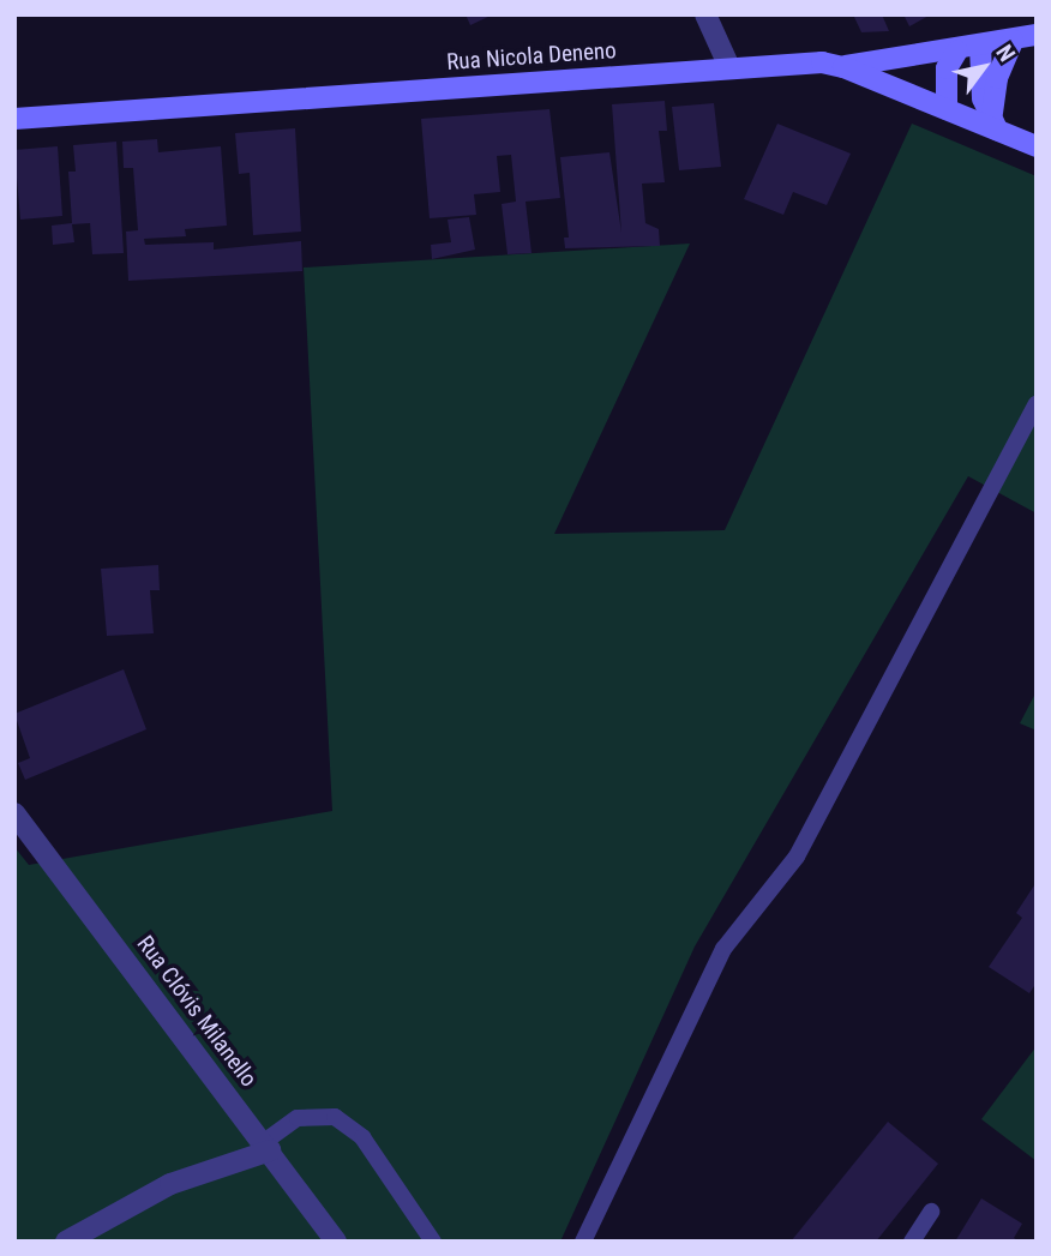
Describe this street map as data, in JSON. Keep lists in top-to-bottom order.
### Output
{
  "streets": {
    "street": ["Rua Nicola Deneno", "Rua Clóvis Milanello"]
  },
  "north": "top right"
}
